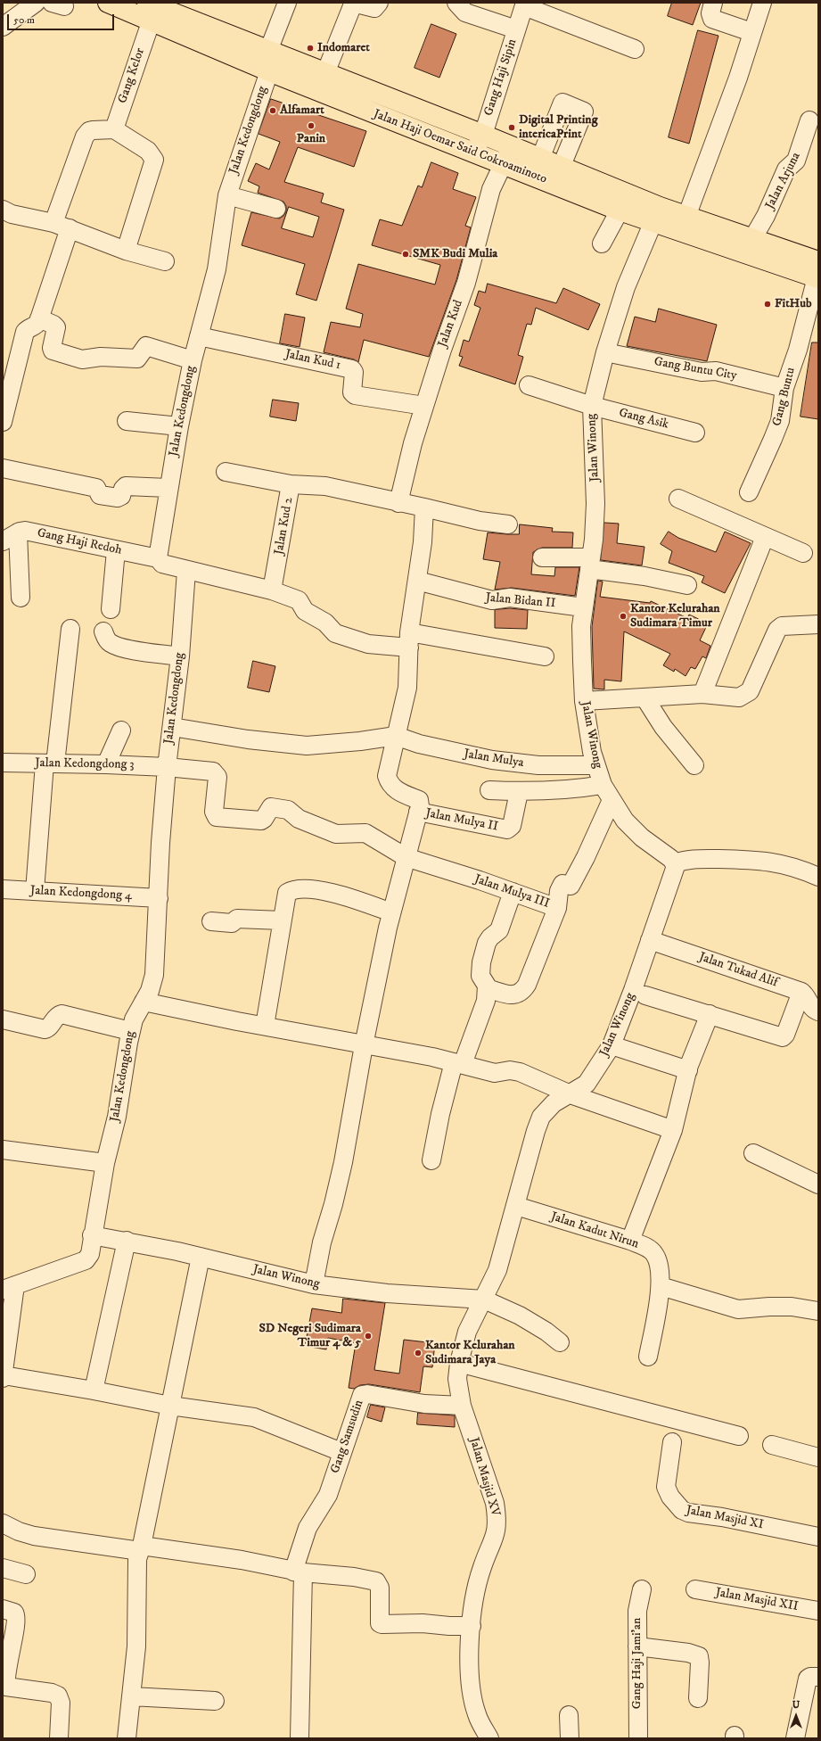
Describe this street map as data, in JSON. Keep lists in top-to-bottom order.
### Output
{
  "streets": {
    "main road": ["Jalan Haji Oemar Said Cokroaminoto"],
    "street": [
      "Gang Kelor",
      "Gang Haji Sipin",
      "Jalan Kedongdong",
      "Jalan Arjuna",
      "Jalan Kud",
      "Jalan Kud 1",
      "Gang Buntu City",
      "Gang Buntu",
      "Gang Asik",
      "Jalan Winong",
      "Jalan Kud 2",
      "Gang Haji Redoh",
      "Jalan Bidan II",
      "Jalan Mulya",
      "Jalan Kedongdong 3",
      "Jalan Mulya II",
      "Jalan Mulya III",
      "Jalan Kedongdong 4",
      "Jalan Tukad Alif",
      "Jalan Kadut Nirun",
      "Gang Samsudin",
      "Jalan Masjid XV",
      "Jalan Masjid XI",
      "Jalan Masjid XII",
      "Gang Haji Jami'an"
    ]
  },
  "crossings": [
    ["Gang Kelor", "Jalan Haji Oemar Said Cokroaminoto"],
    ["Gang Haji Sipin", "Jalan Haji Oemar Said Cokroaminoto"],
    ["Jalan Kedongdong", "Jalan Haji Oemar Said Cokroaminoto"],
    ["Jalan Kedongdong", "Jalan Kud 1"],
    ["Jalan Kedongdong", "Jalan Winong"],
    ["Jalan Kedongdong", "Gang Haji Redoh"],
    ["Jalan Kedongdong", "Jalan Kedongdong 3"],
    ["Jalan Kedongdong", "Jalan Kedongdong 4"],
    ["Jalan Haji Oemar Said Cokroaminoto", "Jalan Arjuna"],
    ["Jalan Haji Oemar Said Cokroaminoto", "Jalan Kud"],
    ["Jalan Haji Oemar Said Cokroaminoto", "Gang Buntu"],
    ["Jalan Haji Oemar Said Cokroaminoto", "Jalan Winong"],
    ["Jalan Kud", "Jalan Kud 1"],
    ["Jalan Kud", "Jalan Kud 2"],
    ["Gang Buntu City", "Gang Buntu"],
    ["Gang Buntu City", "Jalan Winong"],
    ["Gang Asik", "Jalan Winong"],
    ["Jalan Winong", "Jalan Bidan II"],
    ["Jalan Winong", "Jalan Mulya"],
    ["Jalan Winong", "Jalan Mulya III"],
    ["Jalan Winong", "Jalan Tukad Alif"],
    ["Jalan Winong", "Jalan Kadut Nirun"],
    ["Jalan Winong", "Jalan Masjid XV"],
    ["Jalan Kedongdong 3", "Jalan Mulya III"],
    ["Gang Samsudin", "Jalan Masjid XV"]
  ],
  "places": [
    "Indomaret",
    "Alfamart",
    "Panin",
    "Digital Printing intericaPrint",
    "SMK Budi Mulia",
    "FitHub",
    "Kantor Kelurahan Sudimara Timur",
    "SD Negeri Sudimara Timur 4 & 5",
    "Kantor Kelurahan Sudimara Jaya"
  ],
  "scale_bar": "50 m",
  "north": "top"
}
